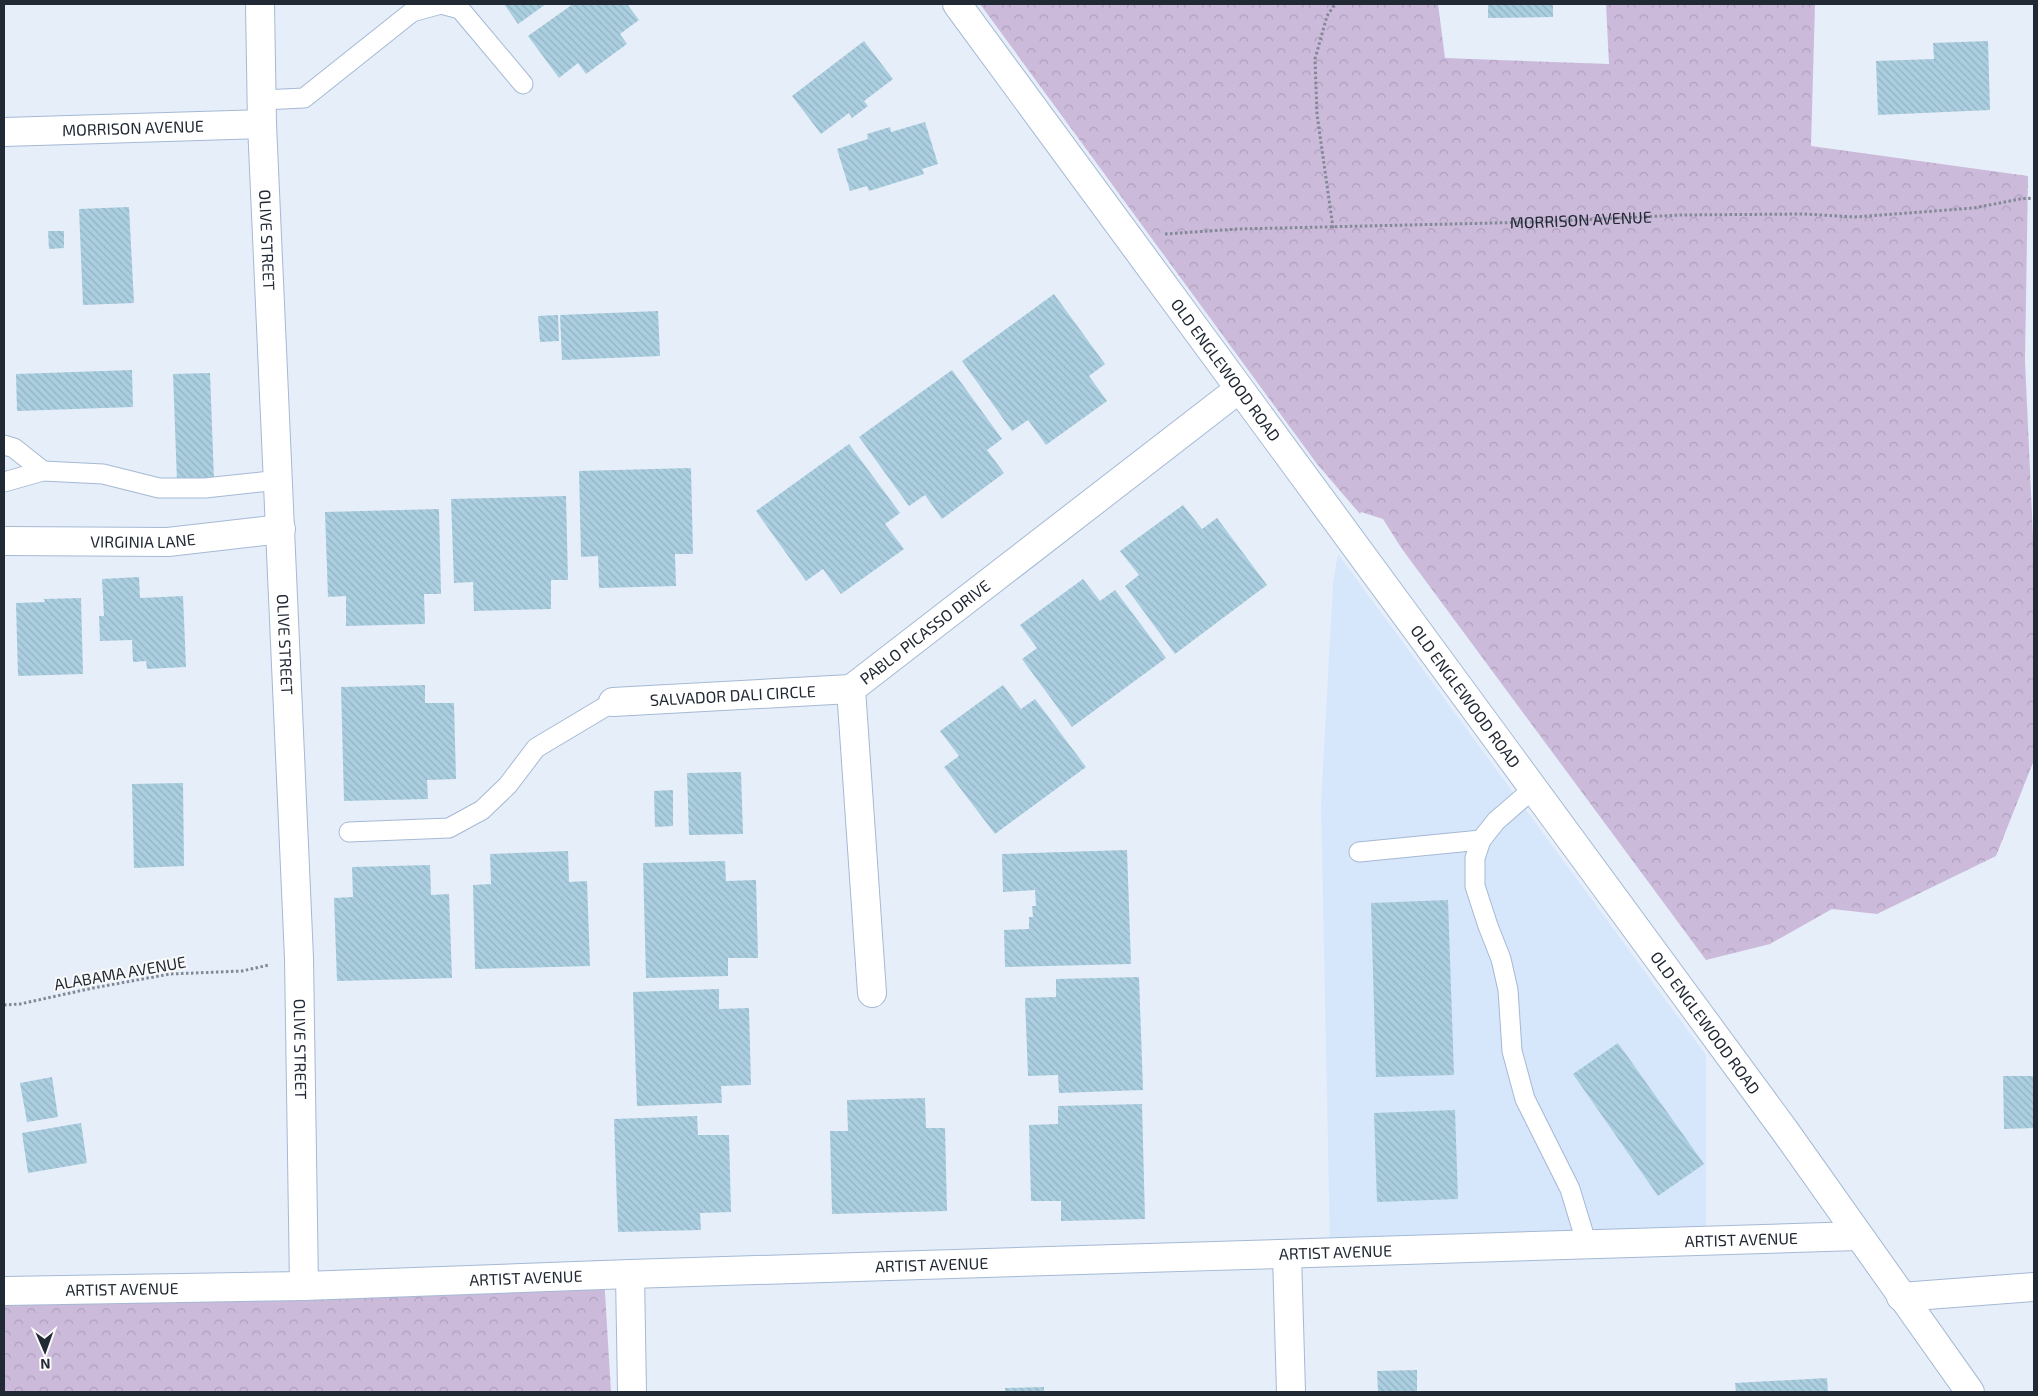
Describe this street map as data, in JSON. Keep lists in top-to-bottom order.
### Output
{
  "streets": {
    "street": [
      "MORRISON AVENUE",
      "OLIVE STREET",
      "OLD ENGLEWOOD ROAD",
      "VIRGINIA LANE",
      "PABLO PICASSO DRIVE",
      "SALVADOR DALI CIRCLE",
      "ARTIST AVENUE"
    ],
    "path": ["ALABAMA AVENUE"]
  },
  "crossings": [
    ["MORRISON AVENUE", "OLIVE STREET"],
    ["MORRISON AVENUE", "OLD ENGLEWOOD ROAD"],
    ["OLIVE STREET", "VIRGINIA LANE"],
    ["OLIVE STREET", "ALABAMA AVENUE"],
    ["OLIVE STREET", "ARTIST AVENUE"],
    ["OLD ENGLEWOOD ROAD", "PABLO PICASSO DRIVE"],
    ["OLD ENGLEWOOD ROAD", "ARTIST AVENUE"],
    ["PABLO PICASSO DRIVE", "SALVADOR DALI CIRCLE"]
  ],
  "north": "bottom"
}
